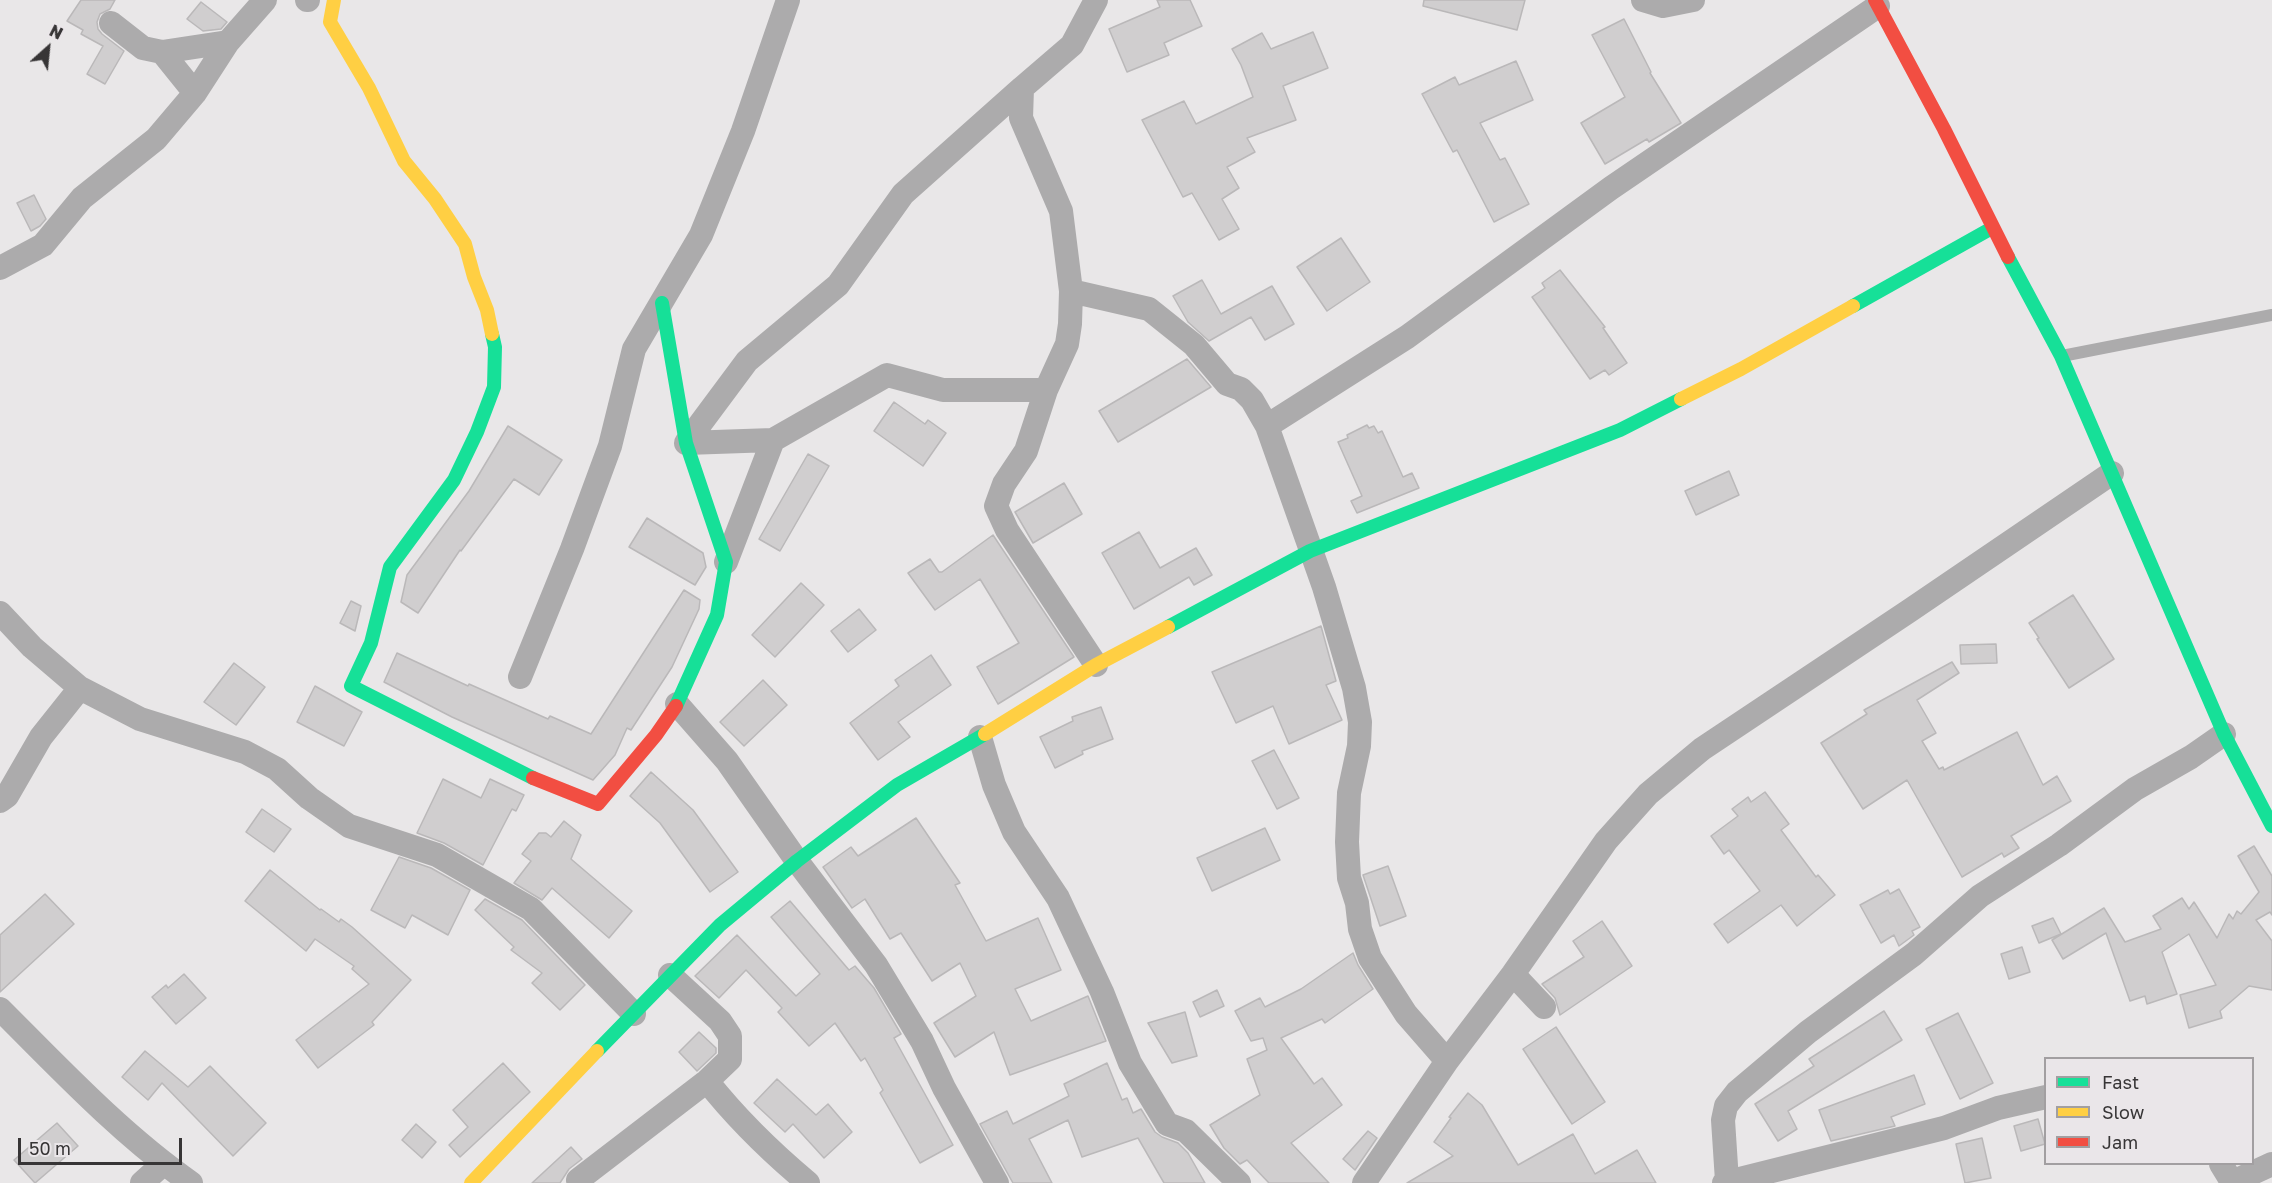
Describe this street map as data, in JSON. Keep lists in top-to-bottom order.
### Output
{
  "legend": ["Fast", "Slow", "Jam"],
  "scale_bar": "50 m",
  "north": "top right"
}
